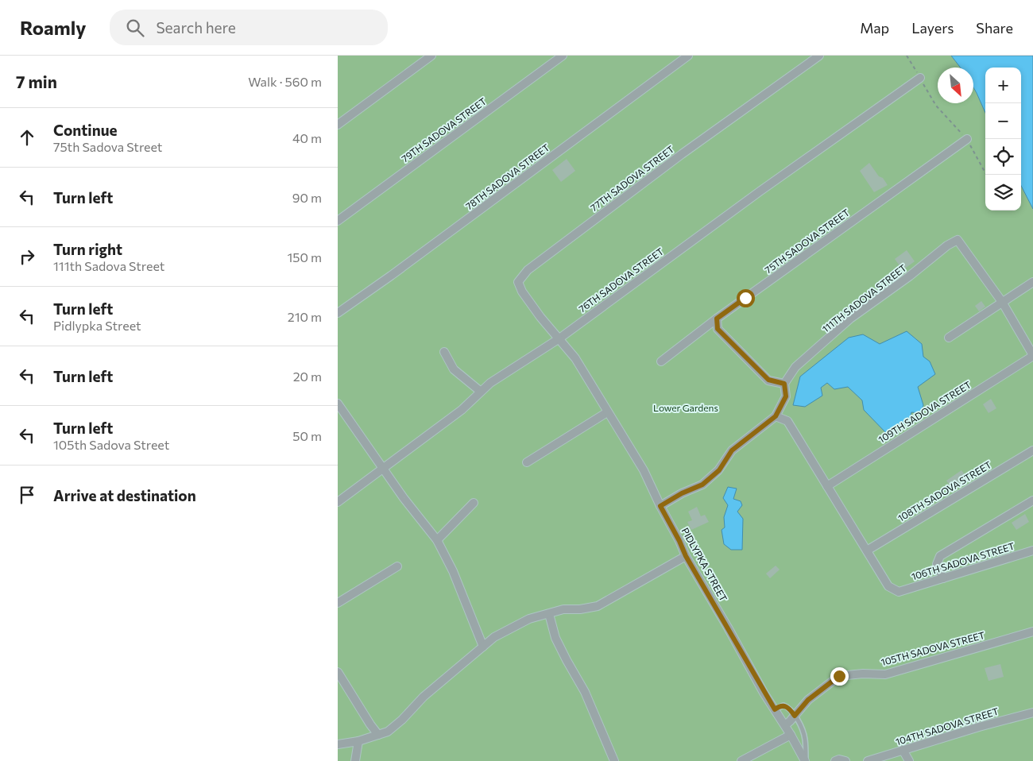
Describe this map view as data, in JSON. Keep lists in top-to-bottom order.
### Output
{
  "streets": {
    "street": [
      "79TH SADOVA STREET",
      "78TH SADOVA STREET",
      "77TH SADOVA STREET",
      "75TH SADOVA STREET",
      "76TH SADOVA STREET",
      "111TH SADOVA STREET",
      "109TH SADOVA STREET",
      "108TH SADOVA STREET",
      "106TH SADOVA STREET",
      "PIDLYPKA STREET",
      "105TH SADOVA STREET",
      "104TH SADOVA STREET"
    ]
  },
  "crossings": [
    ["77TH SADOVA STREET", "76TH SADOVA STREET"],
    ["77TH SADOVA STREET", "PIDLYPKA STREET"],
    ["76TH SADOVA STREET", "PIDLYPKA STREET"],
    ["111TH SADOVA STREET", "PIDLYPKA STREET"],
    ["108TH SADOVA STREET", "106TH SADOVA STREET"],
    ["PIDLYPKA STREET", "105TH SADOVA STREET"]
  ],
  "parks": ["Lower Gardens"],
  "north": "bottom right",
  "page": {
    "header": "Roamly",
    "search": "Search here",
    "nav": ["Map", "Layers", "Share"],
    "heading": ["7 min", "Walk · 560 m"],
    "map_buttons": ["+", "−"],
    "list": [
      ["Continue", "75th Sadova Street", "40 m"],
      ["Turn left", "90 m"],
      ["Turn right", "111th Sadova Street", "150 m"],
      ["Turn left", "Pidlypka Street", "210 m"],
      ["Turn left", "20 m"],
      ["Turn left", "105th Sadova Street", "50 m"],
      "Arrive at destination"
    ]
  }
}
